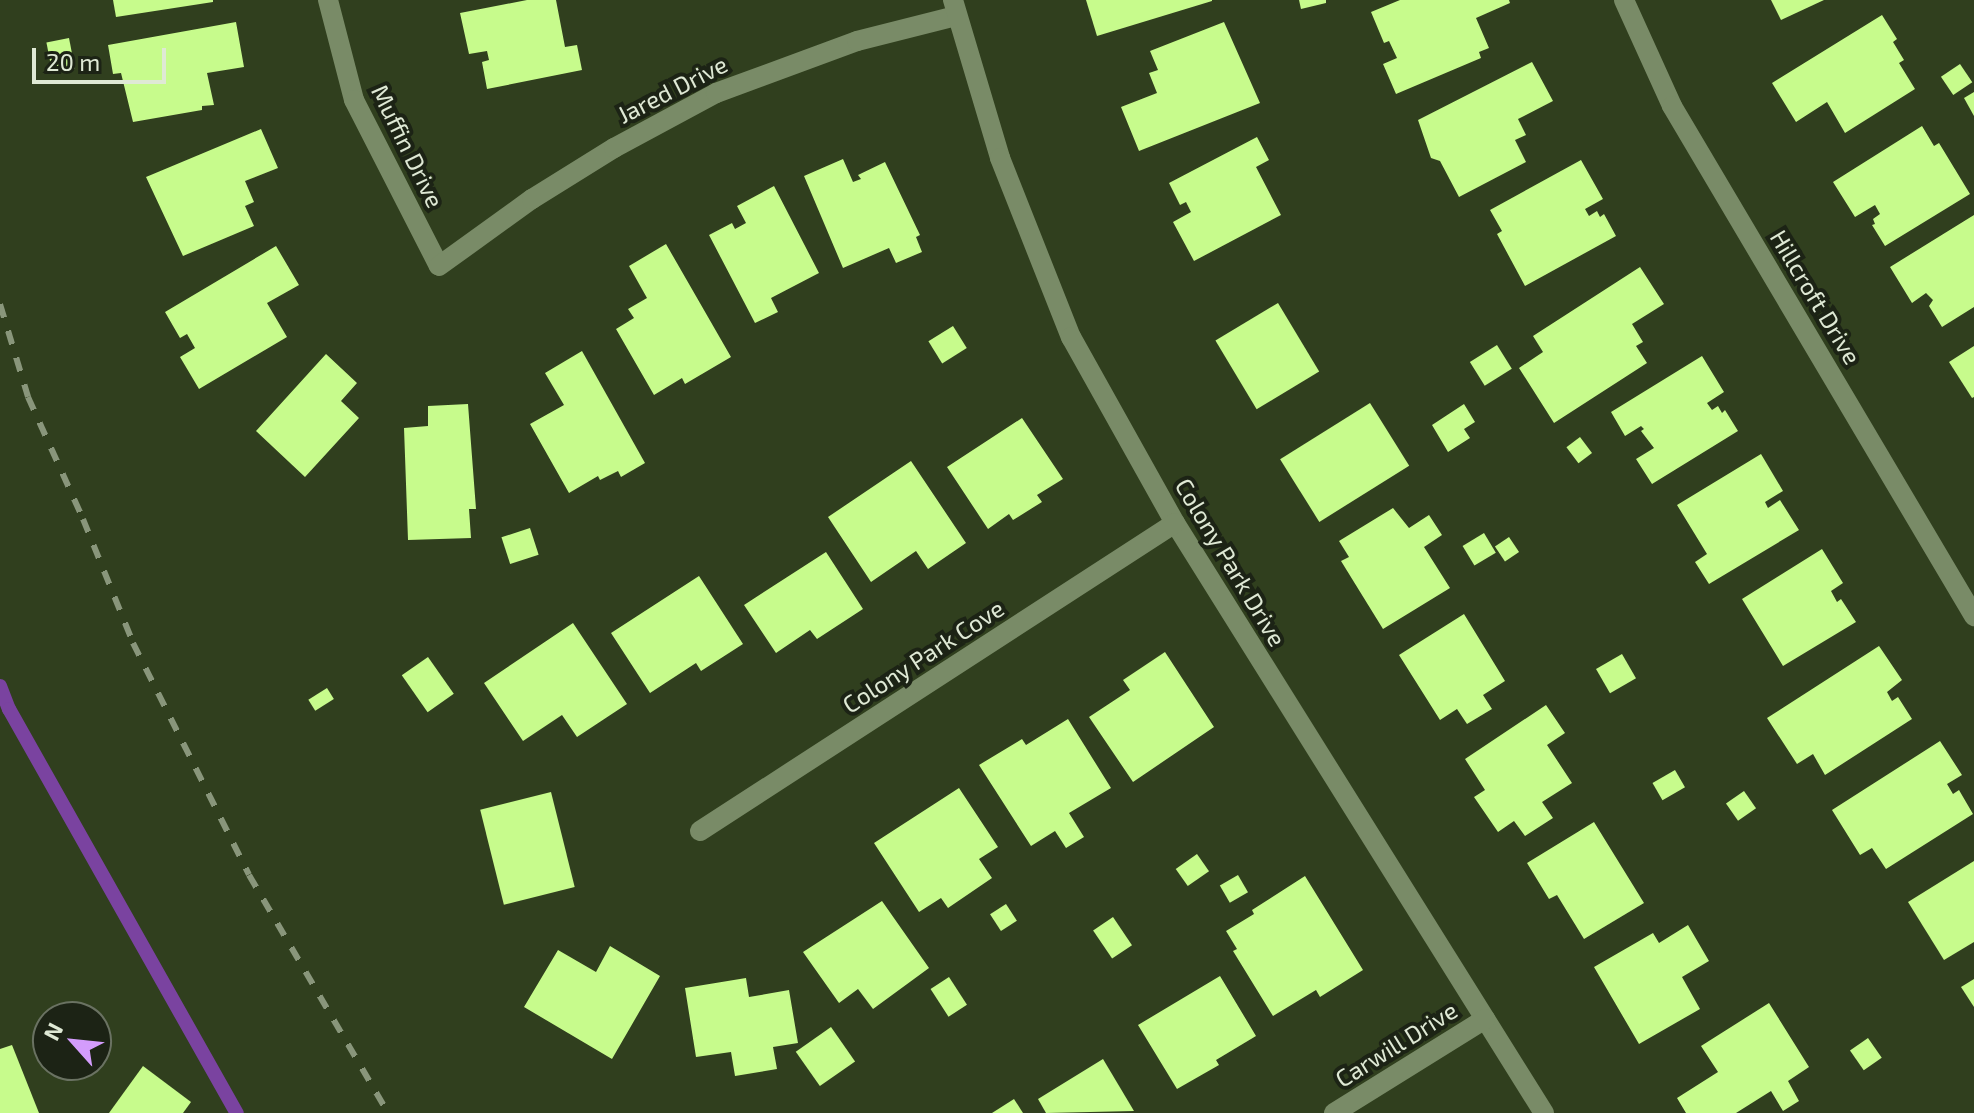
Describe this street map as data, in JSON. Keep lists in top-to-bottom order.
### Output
{
  "streets": {
    "street": [
      "Jared Drive",
      "Muffin Drive",
      "Hillcroft Drive",
      "Colony Park Drive",
      "Colony Park Cove",
      "Carwill Drive"
    ]
  },
  "crossings": [
    ["Jared Drive", "Muffin Drive"],
    ["Jared Drive", "Colony Park Drive"],
    ["Colony Park Drive", "Colony Park Cove"],
    ["Colony Park Drive", "Carwill Drive"]
  ],
  "scale_bar": "20 m",
  "north": "top left"
}
